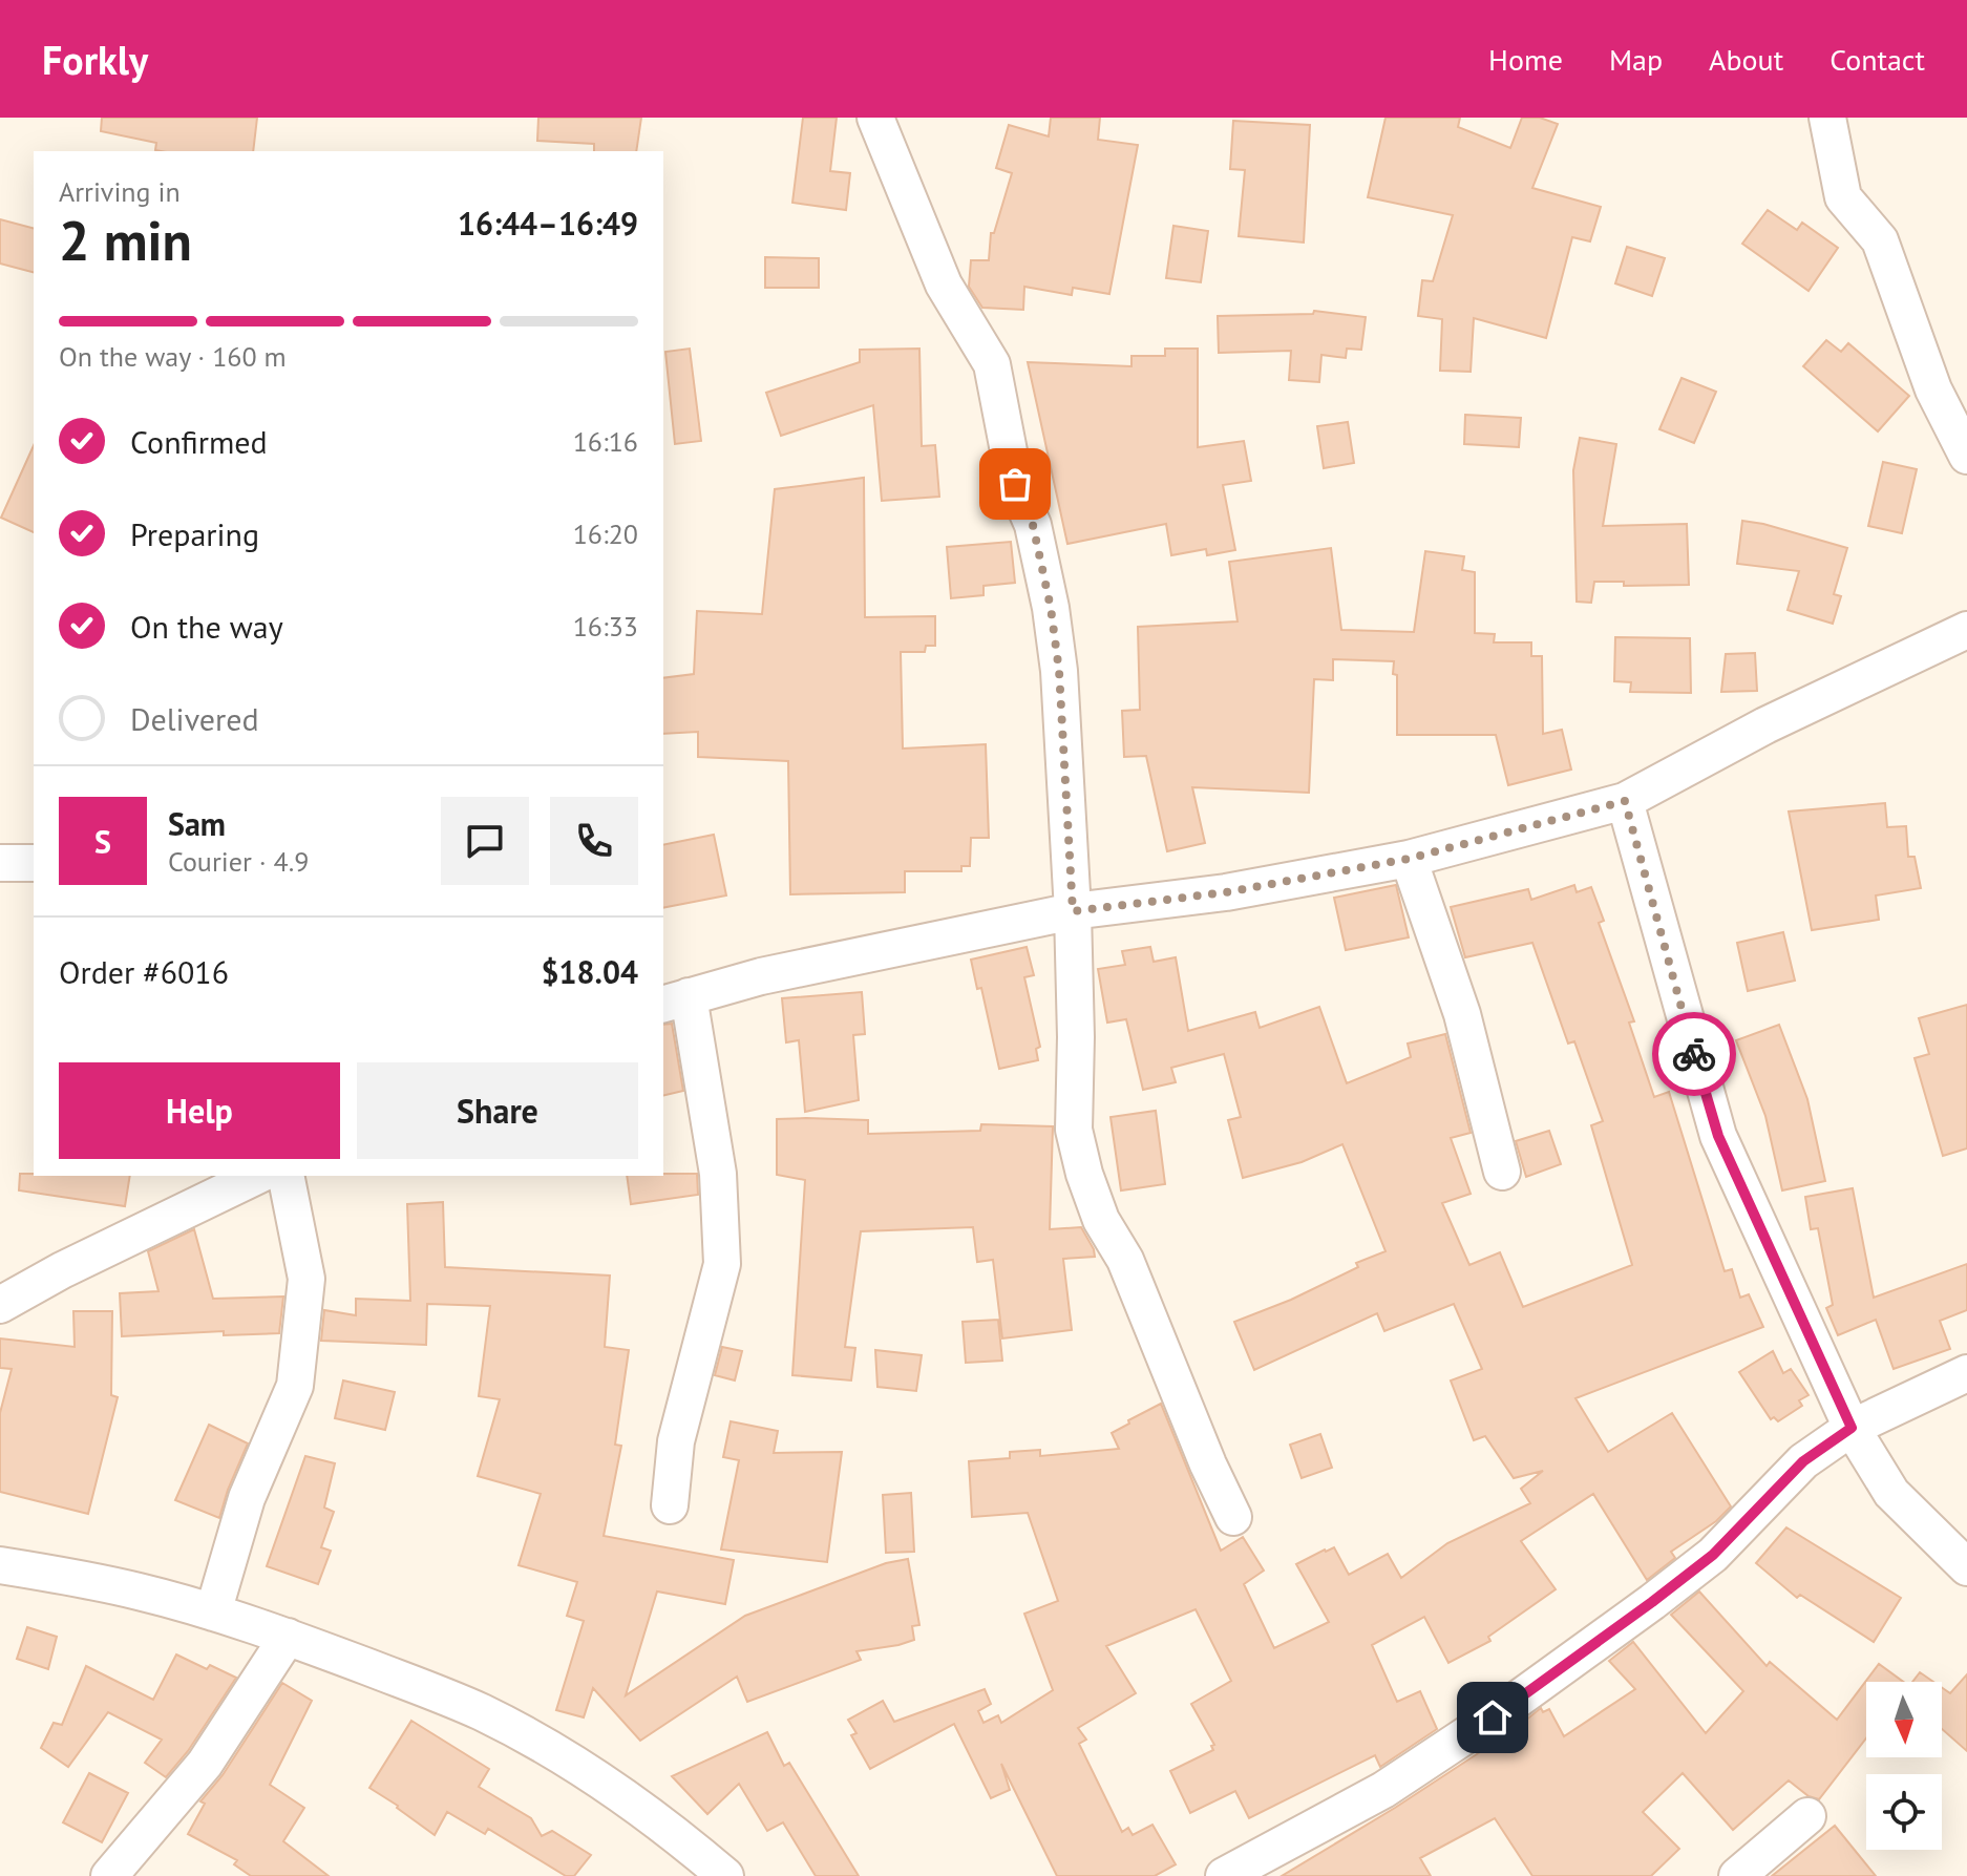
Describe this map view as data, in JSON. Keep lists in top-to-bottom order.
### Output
{
  "north": "bottom",
  "page": {
    "header": "Forkly",
    "nav": [
      "Home",
      "Map",
      "About",
      "Contact"
    ],
    "heading": ["2 min", "Arriving in", "16:44–16:49"],
    "panel": [
      "Sam",
      "Courier · 4.9",
      "Order #6016",
      "$18.04"
    ],
    "bar": "On the way · 160 m",
    "list": [
      ["Confirmed", "16:16"],
      ["Preparing", "16:20"],
      ["On the way", "16:33"],
      "Delivered"
    ],
    "round": "S",
    "buttons": ["Help", "Share"]
  }
}
